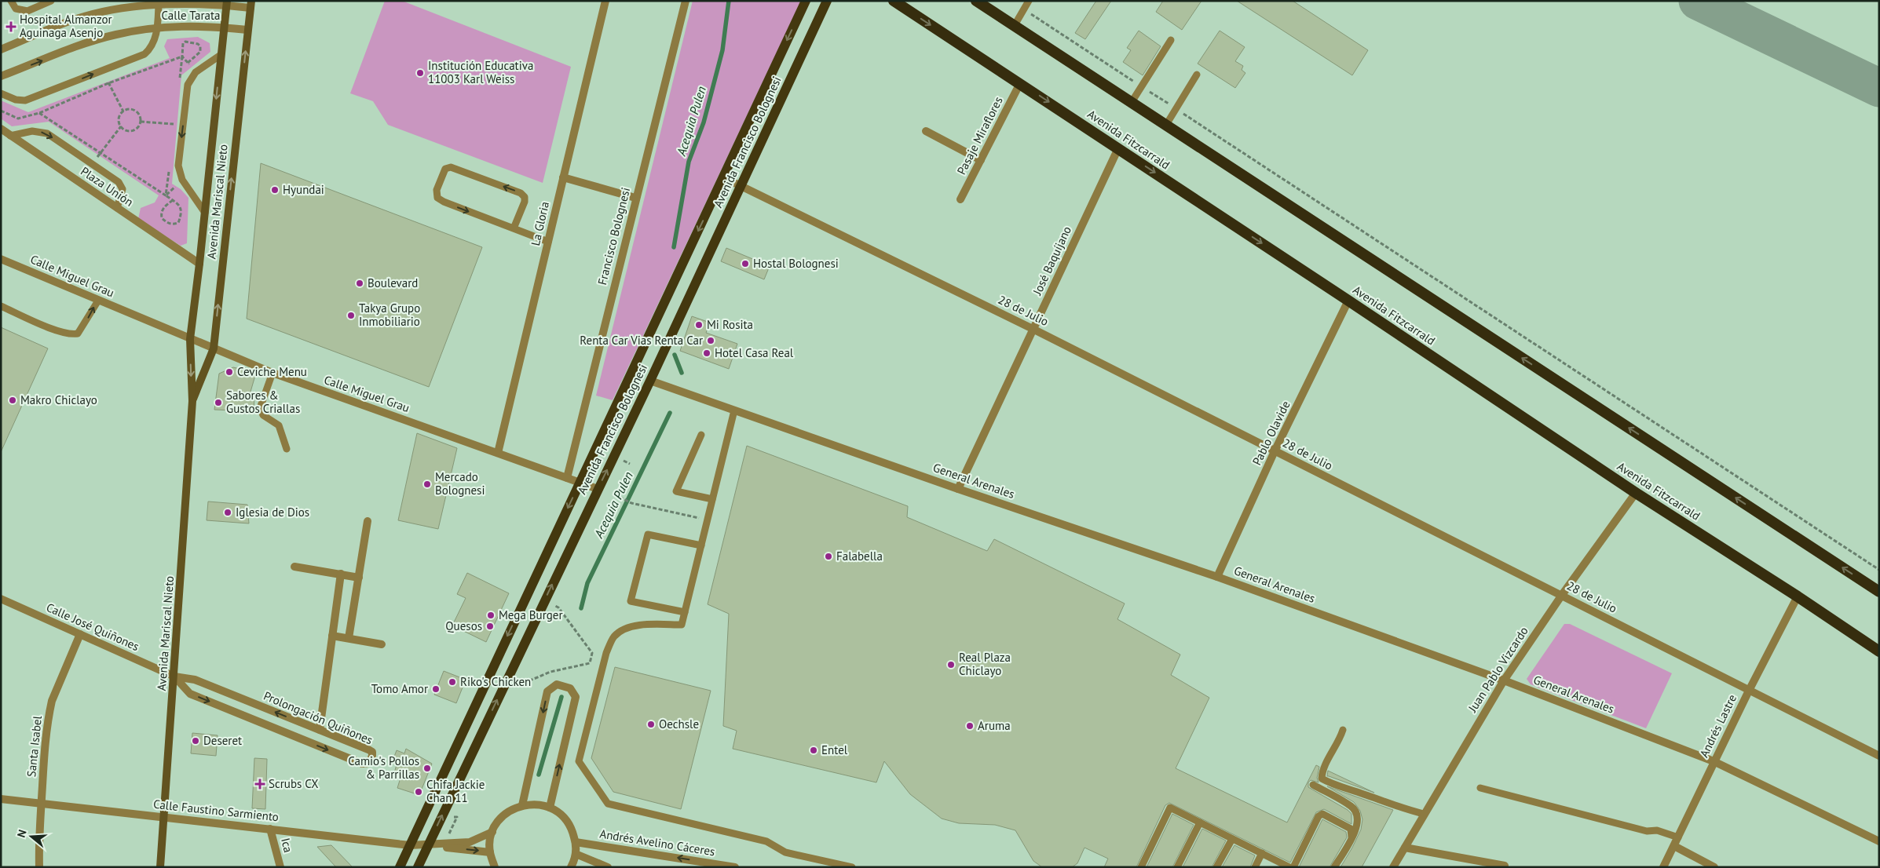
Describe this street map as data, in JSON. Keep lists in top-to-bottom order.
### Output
{
  "streets": {
    "highway": ["Avenida Fitzcarrald"],
    "main road": ["Avenida Francisco Bolognesi", "Avenida Mariscal Nieto"],
    "street": [
      "Calle Tarata",
      "Pasaje Miraflores",
      "Plaza Unión",
      "La Gloria",
      "Francisco Bolognesi",
      "José Baquíjano",
      "Calle Miguel Grau",
      "28 de Julio",
      "Pablo Olavide",
      "General Arenales",
      "Calle José Quiñones",
      "Juan Pablo Vizcardo",
      "Prolongación Quiñones",
      "Andrés Lastre",
      "Santa Isabel",
      "Calle Faustino Sarmiento",
      "Andrés Avelino Cáceres",
      "Ica"
    ]
  },
  "crossings": [
    ["Calle Tarata", "Avenida Mariscal Nieto"],
    ["Pasaje Miraflores", "Avenida Fitzcarrald"],
    ["Avenida Fitzcarrald", "José Baquíjano"],
    ["Avenida Fitzcarrald", "Pablo Olavide"],
    ["Avenida Fitzcarrald", "Juan Pablo Vizcardo"],
    ["Avenida Fitzcarrald", "Andrés Lastre"],
    ["Avenida Francisco Bolognesi", "Calle Miguel Grau"],
    ["Avenida Francisco Bolognesi", "28 de Julio"],
    ["Avenida Francisco Bolognesi", "General Arenales"],
    ["Avenida Francisco Bolognesi", "Calle Faustino Sarmiento"],
    ["Plaza Unión", "Avenida Mariscal Nieto"],
    ["Avenida Mariscal Nieto", "Calle Miguel Grau"],
    ["Avenida Mariscal Nieto", "Calle José Quiñones"],
    ["Avenida Mariscal Nieto", "Prolongación Quiñones"],
    ["Avenida Mariscal Nieto", "Calle Faustino Sarmiento"],
    ["La Gloria", "Calle Miguel Grau"],
    ["Francisco Bolognesi", "Calle Miguel Grau"],
    ["José Baquíjano", "28 de Julio"],
    ["José Baquíjano", "General Arenales"],
    ["28 de Julio", "Pablo Olavide"],
    ["28 de Julio", "Juan Pablo Vizcardo"],
    ["28 de Julio", "Andrés Lastre"],
    ["Pablo Olavide", "General Arenales"],
    ["General Arenales", "Juan Pablo Vizcardo"],
    ["General Arenales", "Andrés Lastre"],
    ["Calle José Quiñones", "Prolongación Quiñones"],
    ["Calle José Quiñones", "Santa Isabel"],
    ["Santa Isabel", "Calle Faustino Sarmiento"],
    ["Calle Faustino Sarmiento", "Ica"]
  ],
  "one_way": ["Andrés Avelino Cáceres"],
  "water": ["Acequia Pulen"],
  "places": {
    "health": ["Hospital Almanzor Aguinaga Asenjo", "Scrubs CX"],
    "other": [
      "Institución Educativa 11003 Karl Weiss",
      "Hyundai",
      "Hostal Bolognesi",
      "Boulevard",
      "Takya Grupo Inmobiliario",
      "Mi Rosita",
      "Renta Car Vias Renta Car",
      "Hotel Casa Real",
      "Ceviche Menu",
      "Makro Chiclayo",
      "Sabores & Gustos Criallas",
      "Mercado Bolognesi",
      "Iglesia de Dios",
      "Falabella",
      "Mega Burger",
      "Quesos",
      "Real Plaza Chiclayo",
      "Riko's Chicken",
      "Tomo Amor",
      "Oechsle",
      "Aruma",
      "Deseret",
      "Entel",
      "Camio's Pollos & Parrillas",
      "Chifa Jackie Chan 11"
    ]
  },
  "north": "left"
}
